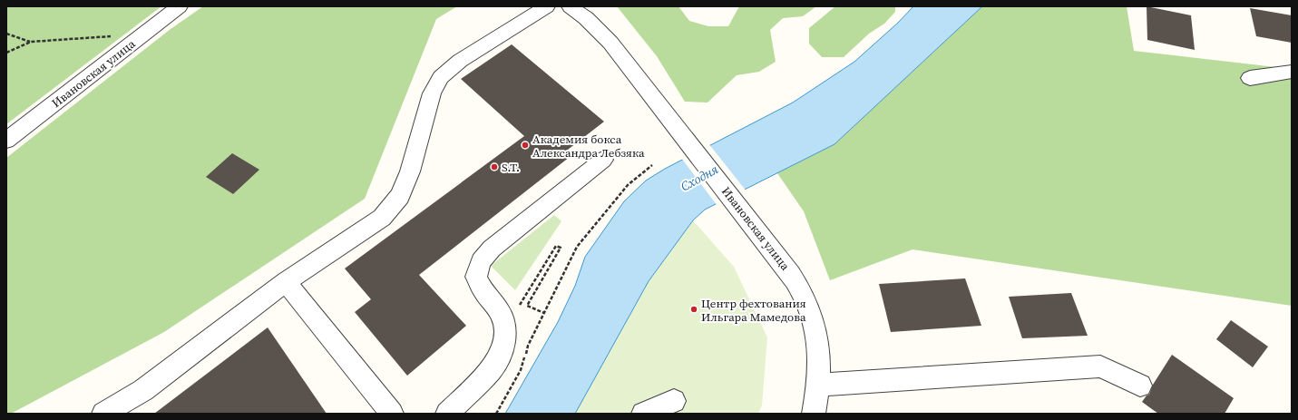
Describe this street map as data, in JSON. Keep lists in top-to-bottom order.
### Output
{
  "streets": {
    "street": ["Ивановская улица"]
  },
  "water": ["Сходня"],
  "places": ["Академия бокса Александра Лебзяка", "S.T.", "Центр фехтования Ильгара Мамедова"]
}
